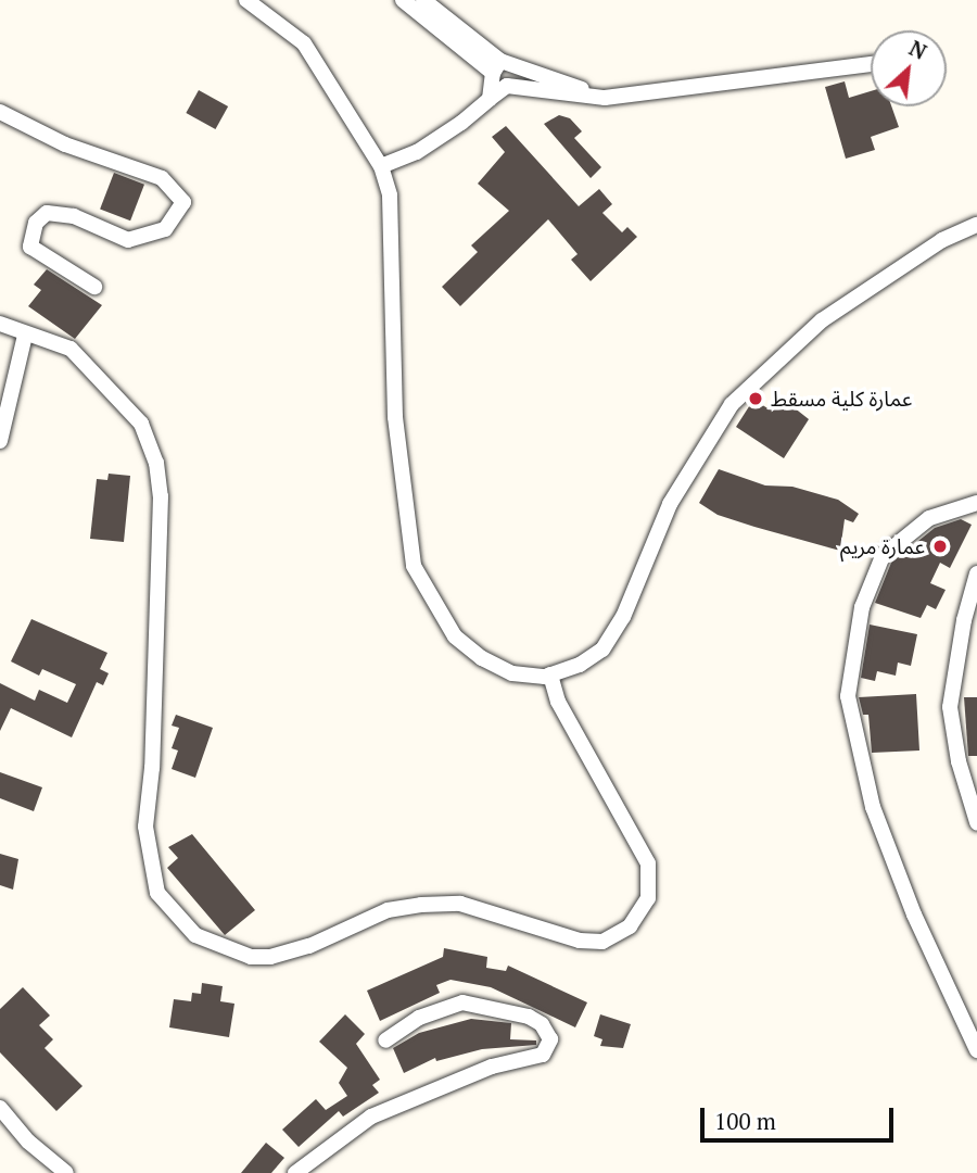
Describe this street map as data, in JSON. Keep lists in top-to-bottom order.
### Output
{
  "places": ["عمارة كلية مسقط", "عمارة مريم"],
  "scale_bar": "100 m",
  "north": "top right"
}
